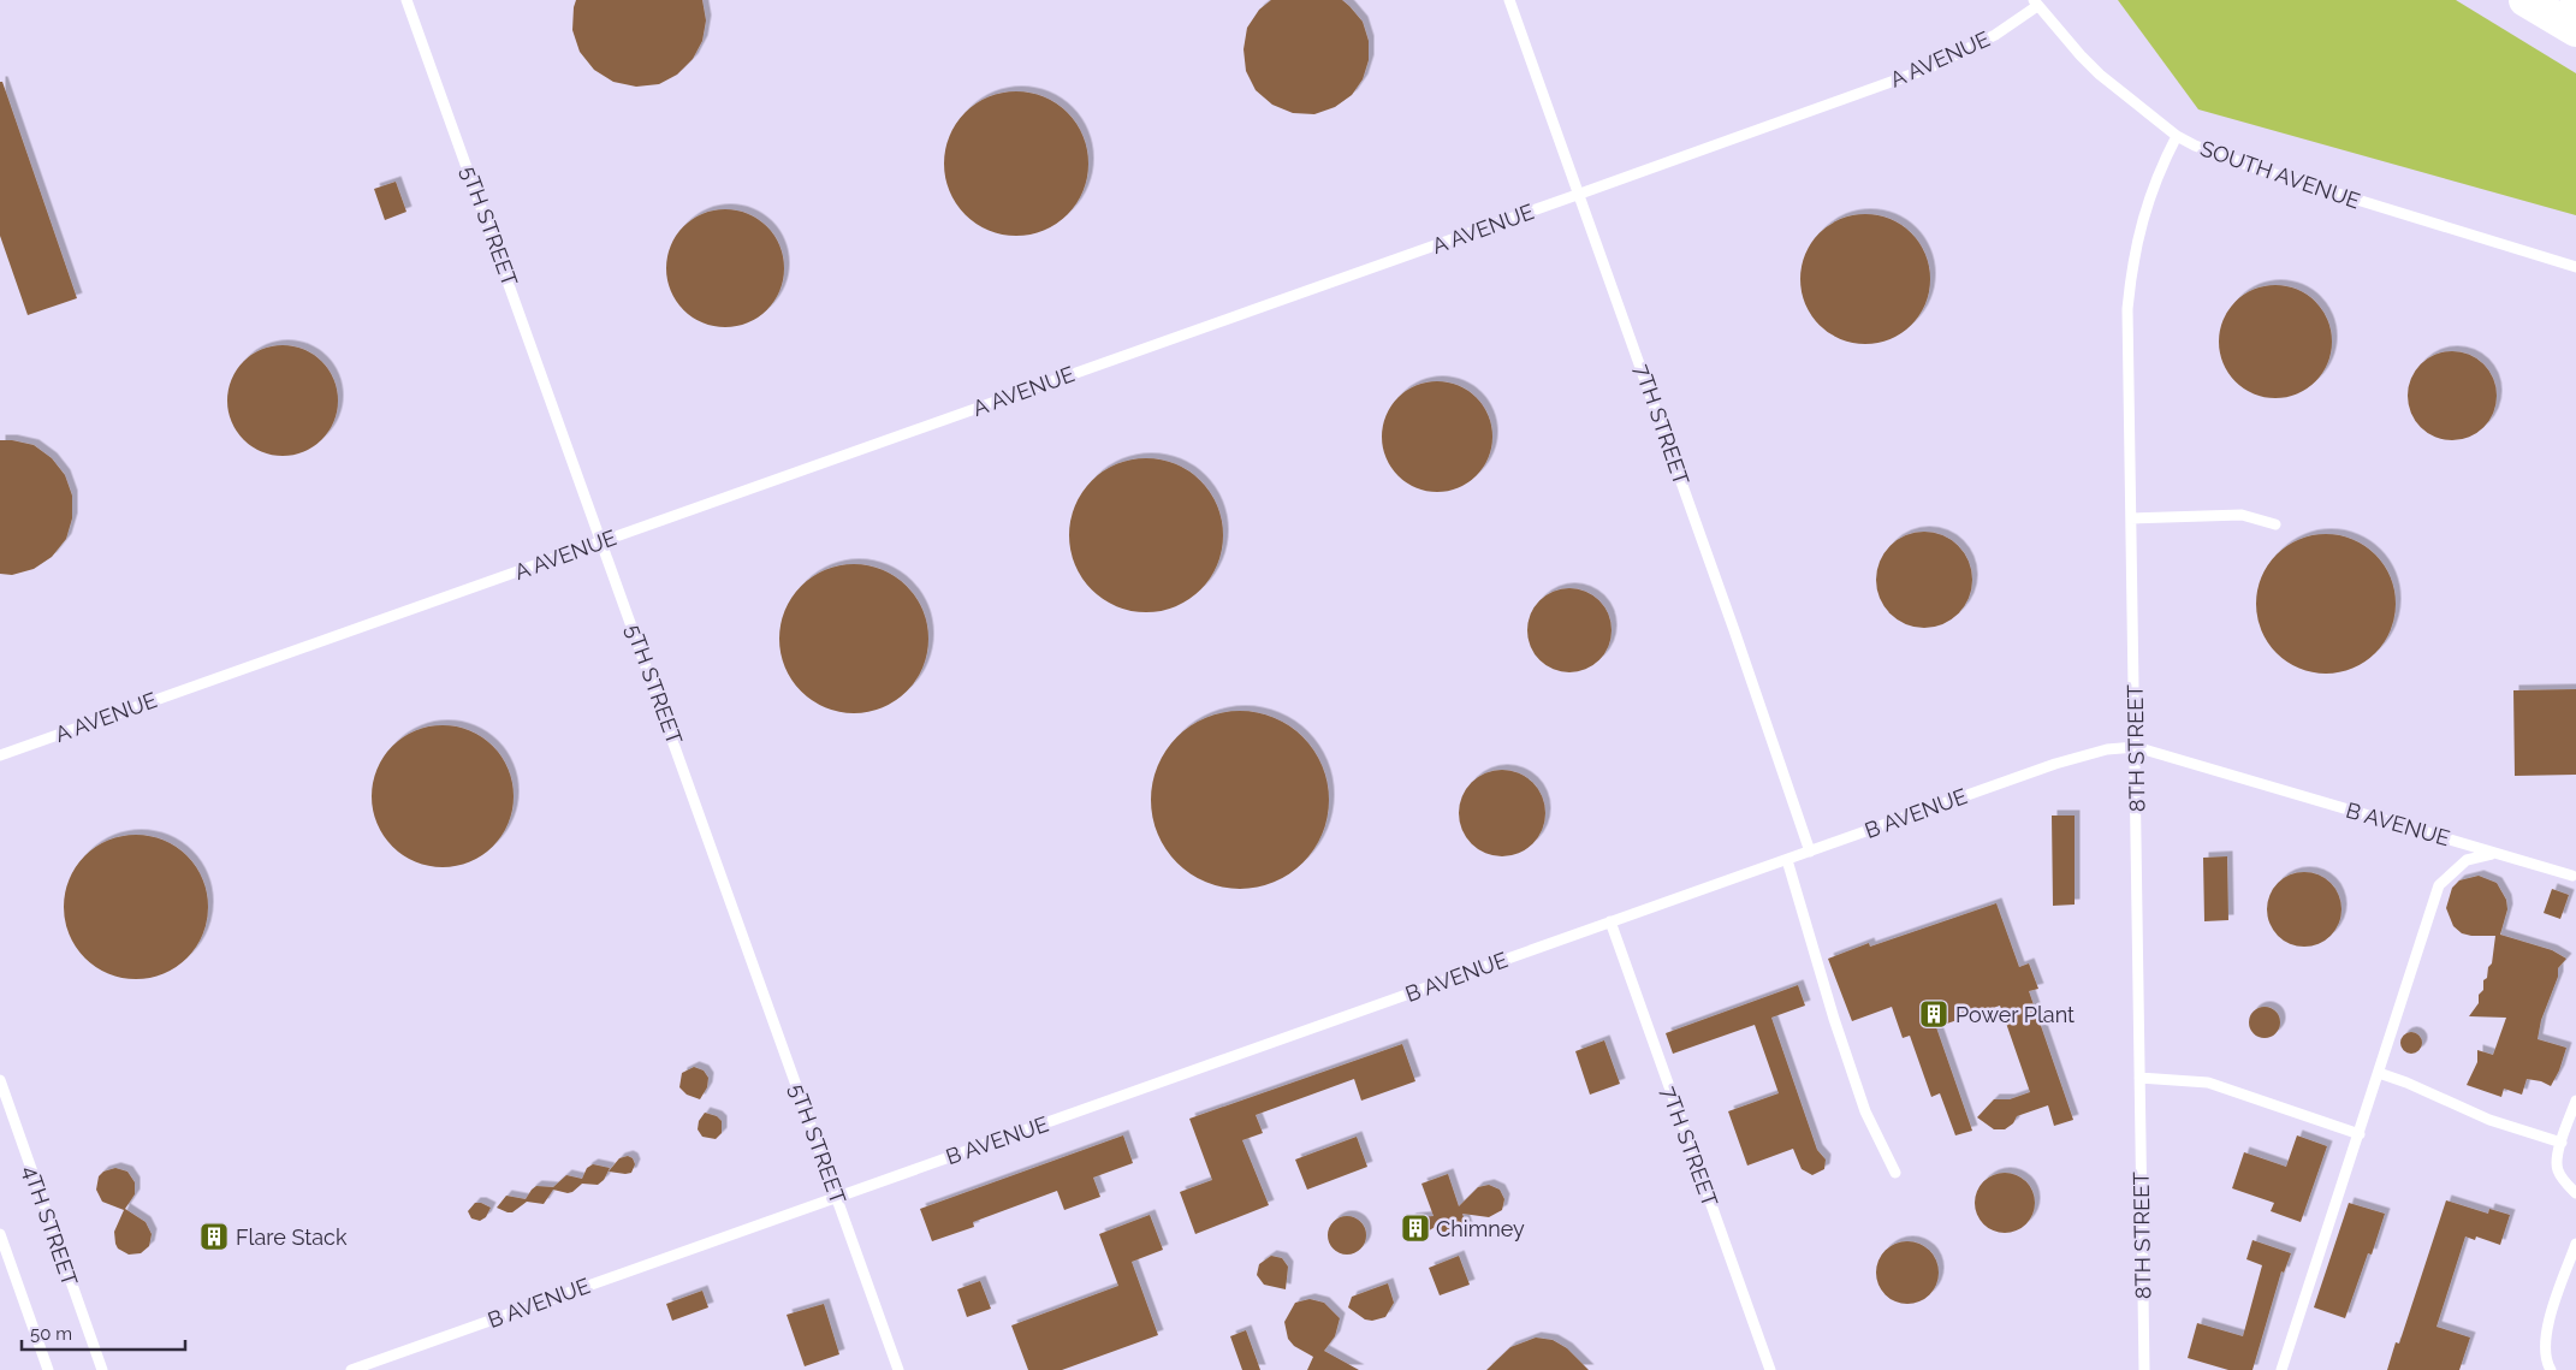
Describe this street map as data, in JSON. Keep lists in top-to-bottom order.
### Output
{
  "streets": {
    "lane": [
      "A AVENUE",
      "SOUTH AVENUE",
      "5TH STREET",
      "7TH STREET",
      "8TH STREET",
      "B AVENUE",
      "4TH STREET"
    ]
  },
  "crossings": [
    ["A AVENUE", "SOUTH AVENUE"],
    ["A AVENUE", "5TH STREET"],
    ["A AVENUE", "7TH STREET"],
    ["SOUTH AVENUE", "8TH STREET"],
    ["5TH STREET", "B AVENUE"],
    ["7TH STREET", "B AVENUE"],
    ["8TH STREET", "B AVENUE"]
  ],
  "places": {
    "building": ["Power Plant", "Chimney", "Flare Stack"]
  },
  "scale_bar": "50 m"
}
